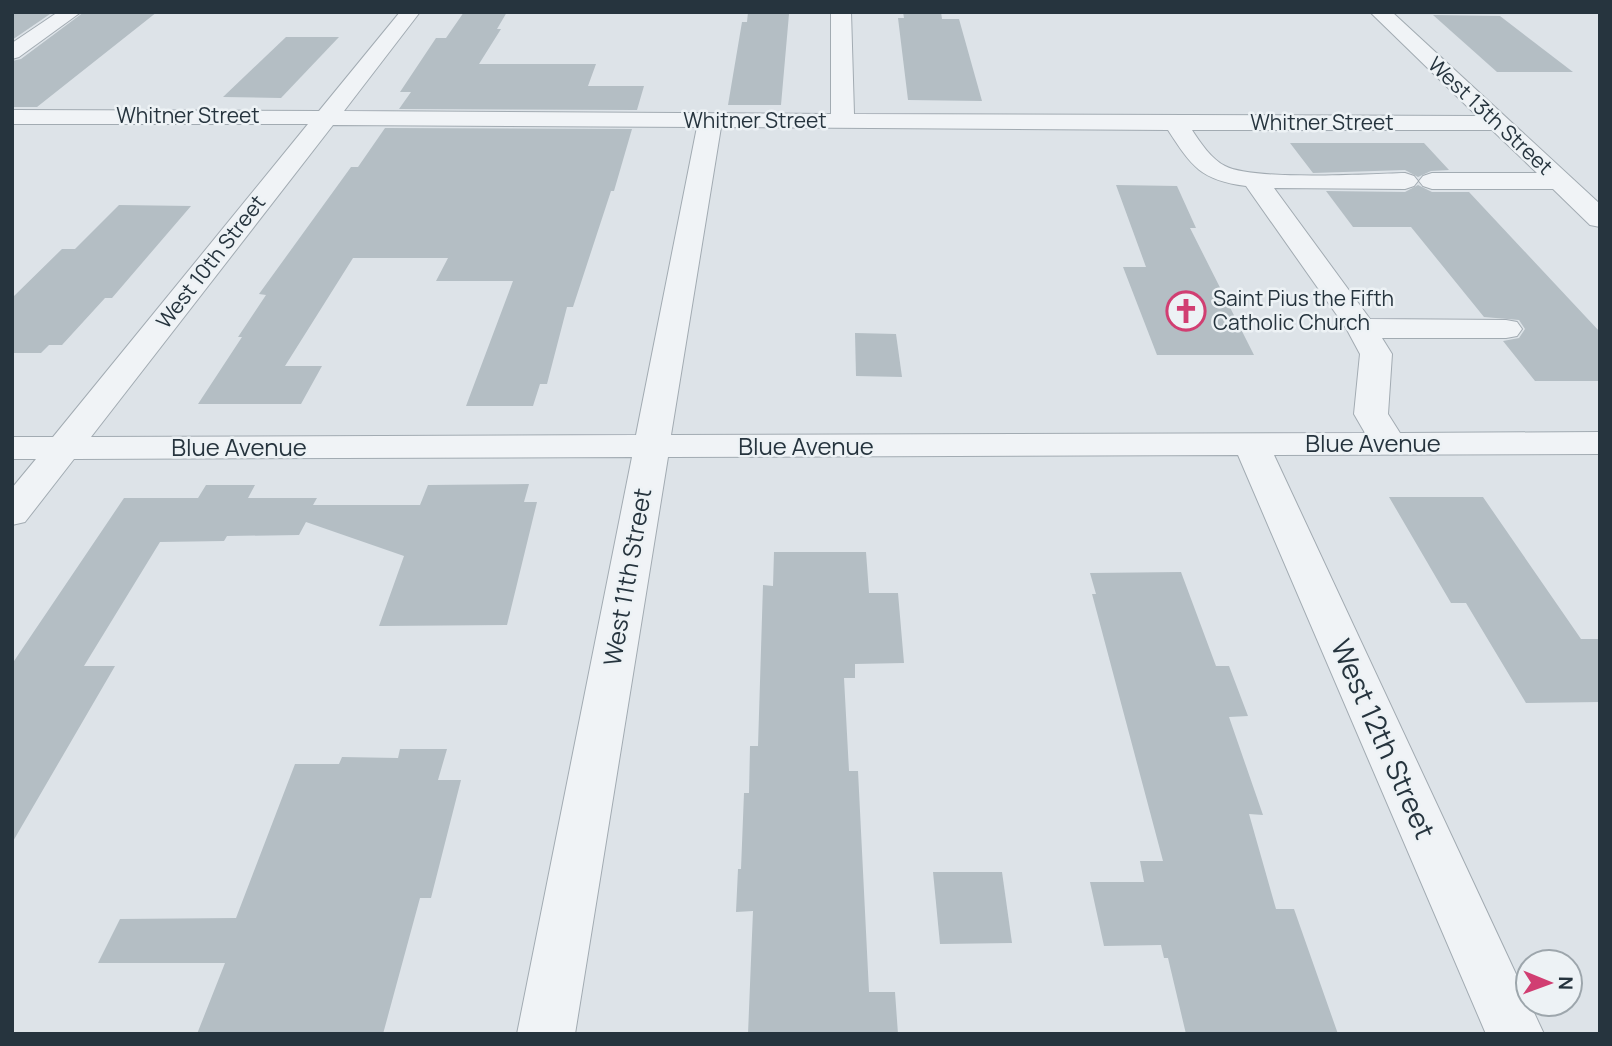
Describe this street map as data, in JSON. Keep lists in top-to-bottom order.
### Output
{
  "streets": {
    "street": [
      "Whitner Street",
      "West 13th Street",
      "West 10th Street",
      "Blue Avenue",
      "West 11th Street",
      "West 12th Street"
    ]
  },
  "crossings": [
    ["Whitner Street", "West 13th Street"],
    ["Whitner Street", "West 10th Street"],
    ["Whitner Street", "West 11th Street"],
    ["West 10th Street", "Blue Avenue"],
    ["Blue Avenue", "West 11th Street"],
    ["Blue Avenue", "West 12th Street"]
  ],
  "places": {
    "church": ["Saint Pius the Fifth Catholic Church"]
  },
  "north": "right"
}
